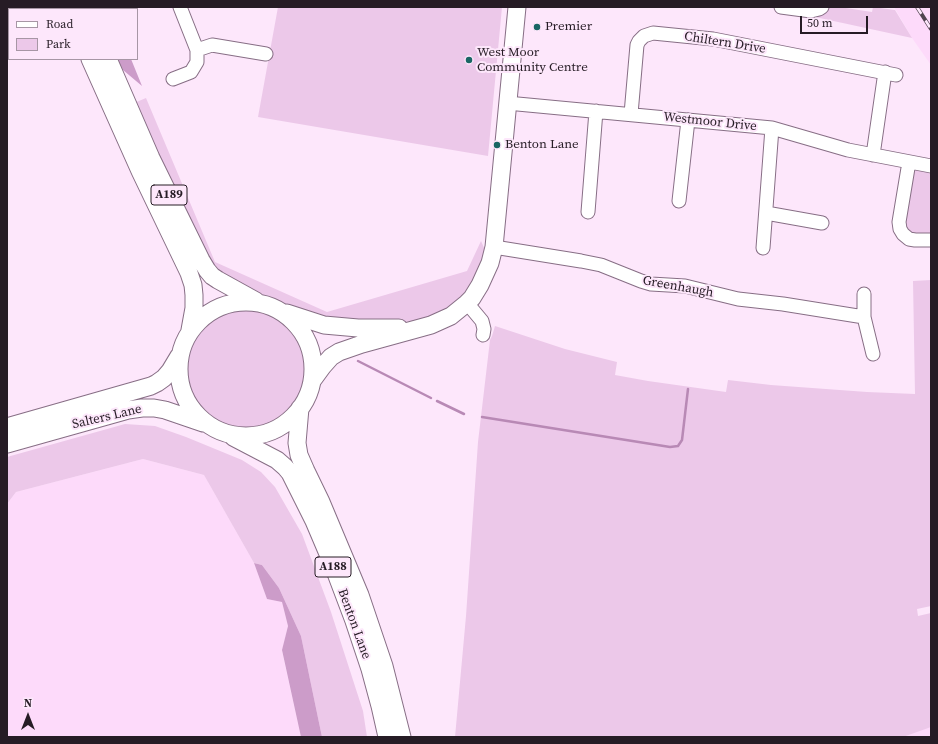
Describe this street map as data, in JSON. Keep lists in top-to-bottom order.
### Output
{
  "streets": {
    "main road": [
      "A189",
      "Salters Lane",
      "A188",
      "Benton Lane"
    ],
    "street": ["Chiltern Drive", "Westmoor Drive", "Greenhaugh"]
  },
  "crossings": [
    ["Chiltern Drive", "Westmoor Drive"],
    ["A189", "Salters Lane"],
    ["A189", "Benton Lane"],
    ["Salters Lane", "Benton Lane"]
  ],
  "places": ["Premier", "West Moor Community Centre", "Benton Lane"],
  "legend": ["Road", "Park"],
  "scale_bar": "50 m",
  "north": "top"
}
